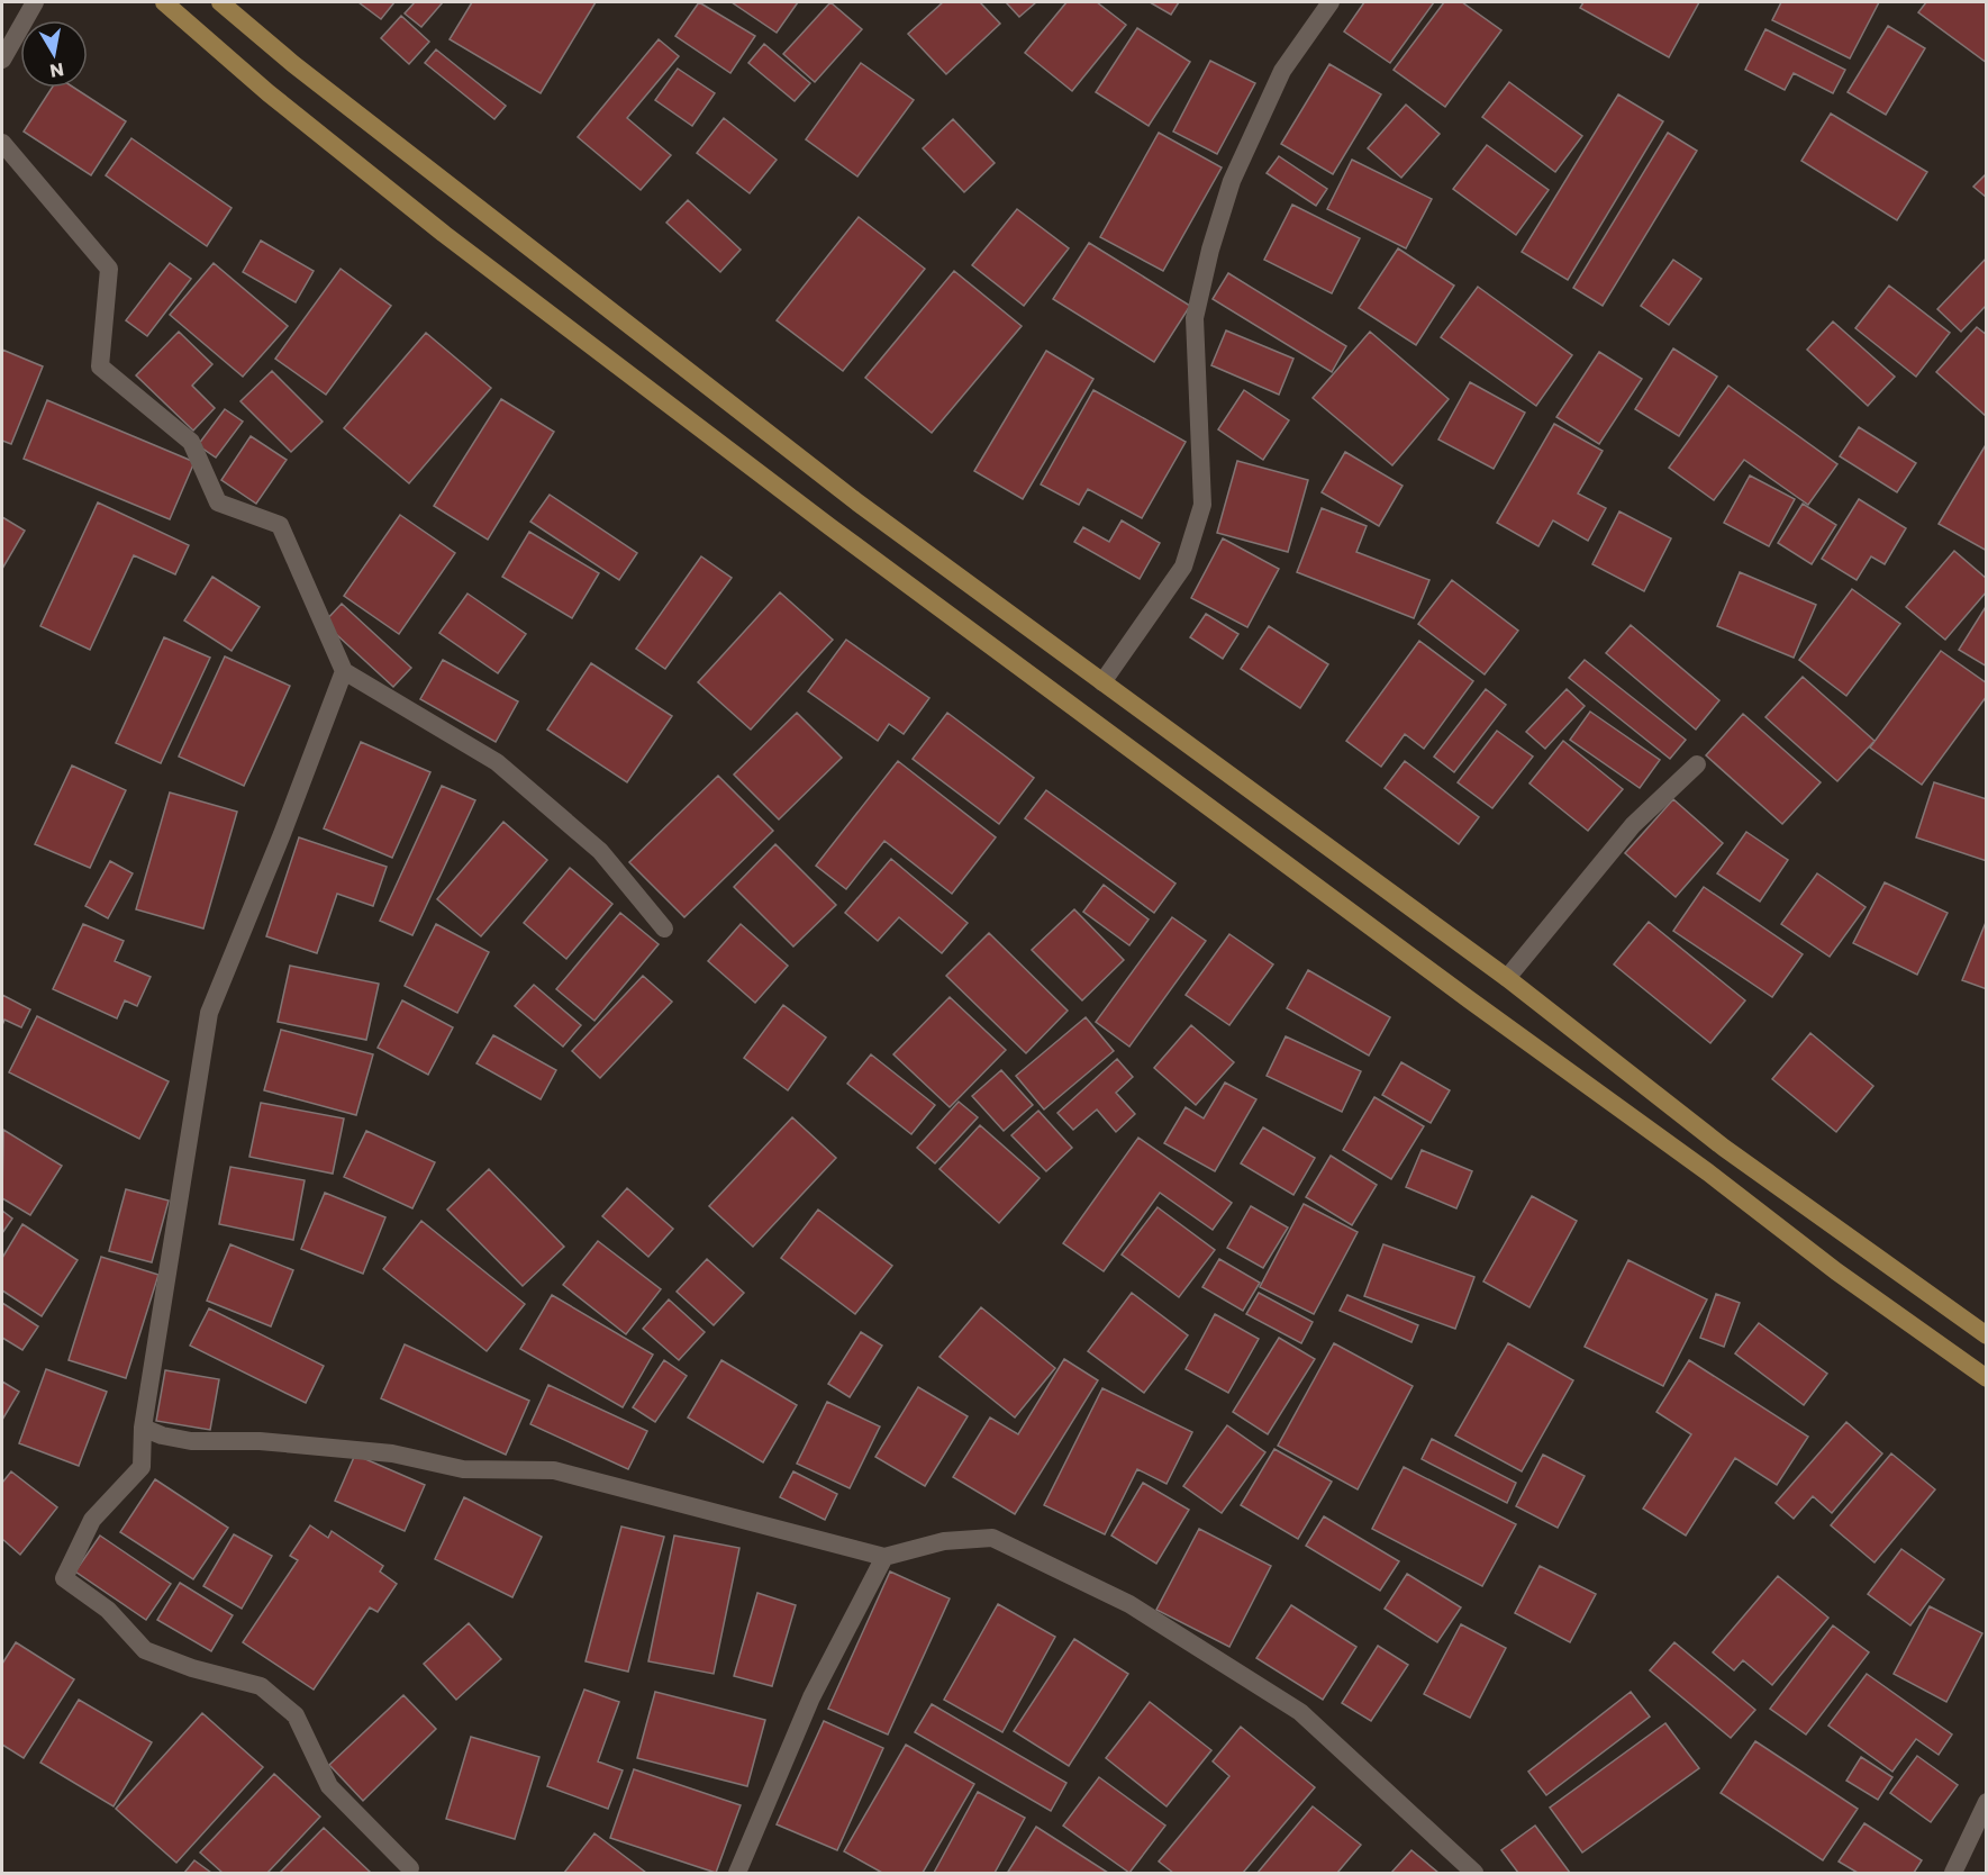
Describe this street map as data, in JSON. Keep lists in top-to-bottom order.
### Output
{
  "north": "bottom"
}
